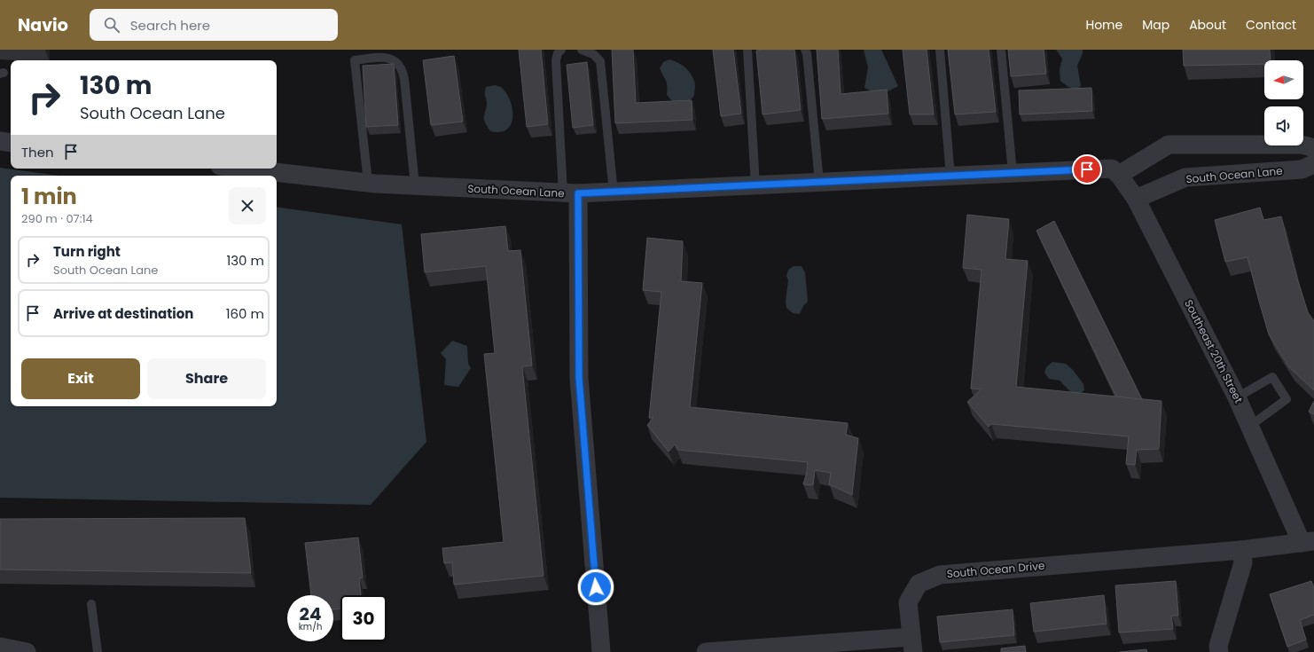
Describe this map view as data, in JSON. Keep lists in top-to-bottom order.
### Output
{
  "streets": {
    "street": ["South Ocean Lane", "Southeast 20th Street", "South Ocean Drive"]
  },
  "crossings": [
    ["South Ocean Lane", "Southeast 20th Street"],
    ["Southeast 20th Street", "South Ocean Drive"]
  ],
  "north": "left",
  "page": {
    "header": "Navio",
    "search": "Search here",
    "nav": [
      "Home",
      "Map",
      "About",
      "Contact"
    ],
    "turn": ["130 m", "South Ocean Lane"],
    "then": "Then",
    "heading": ["1 min", "290 m · 07:14"],
    "list": [
      {
        "name": "Turn right",
        "note": "South Ocean Lane",
        "value": "130 m"
      },
      {
        "name": "Arrive at destination",
        "value": "160 m"
      }
    ],
    "buttons": ["Exit", "Share"],
    "speed": "24 km/h",
    "limit": "30"
  }
}
